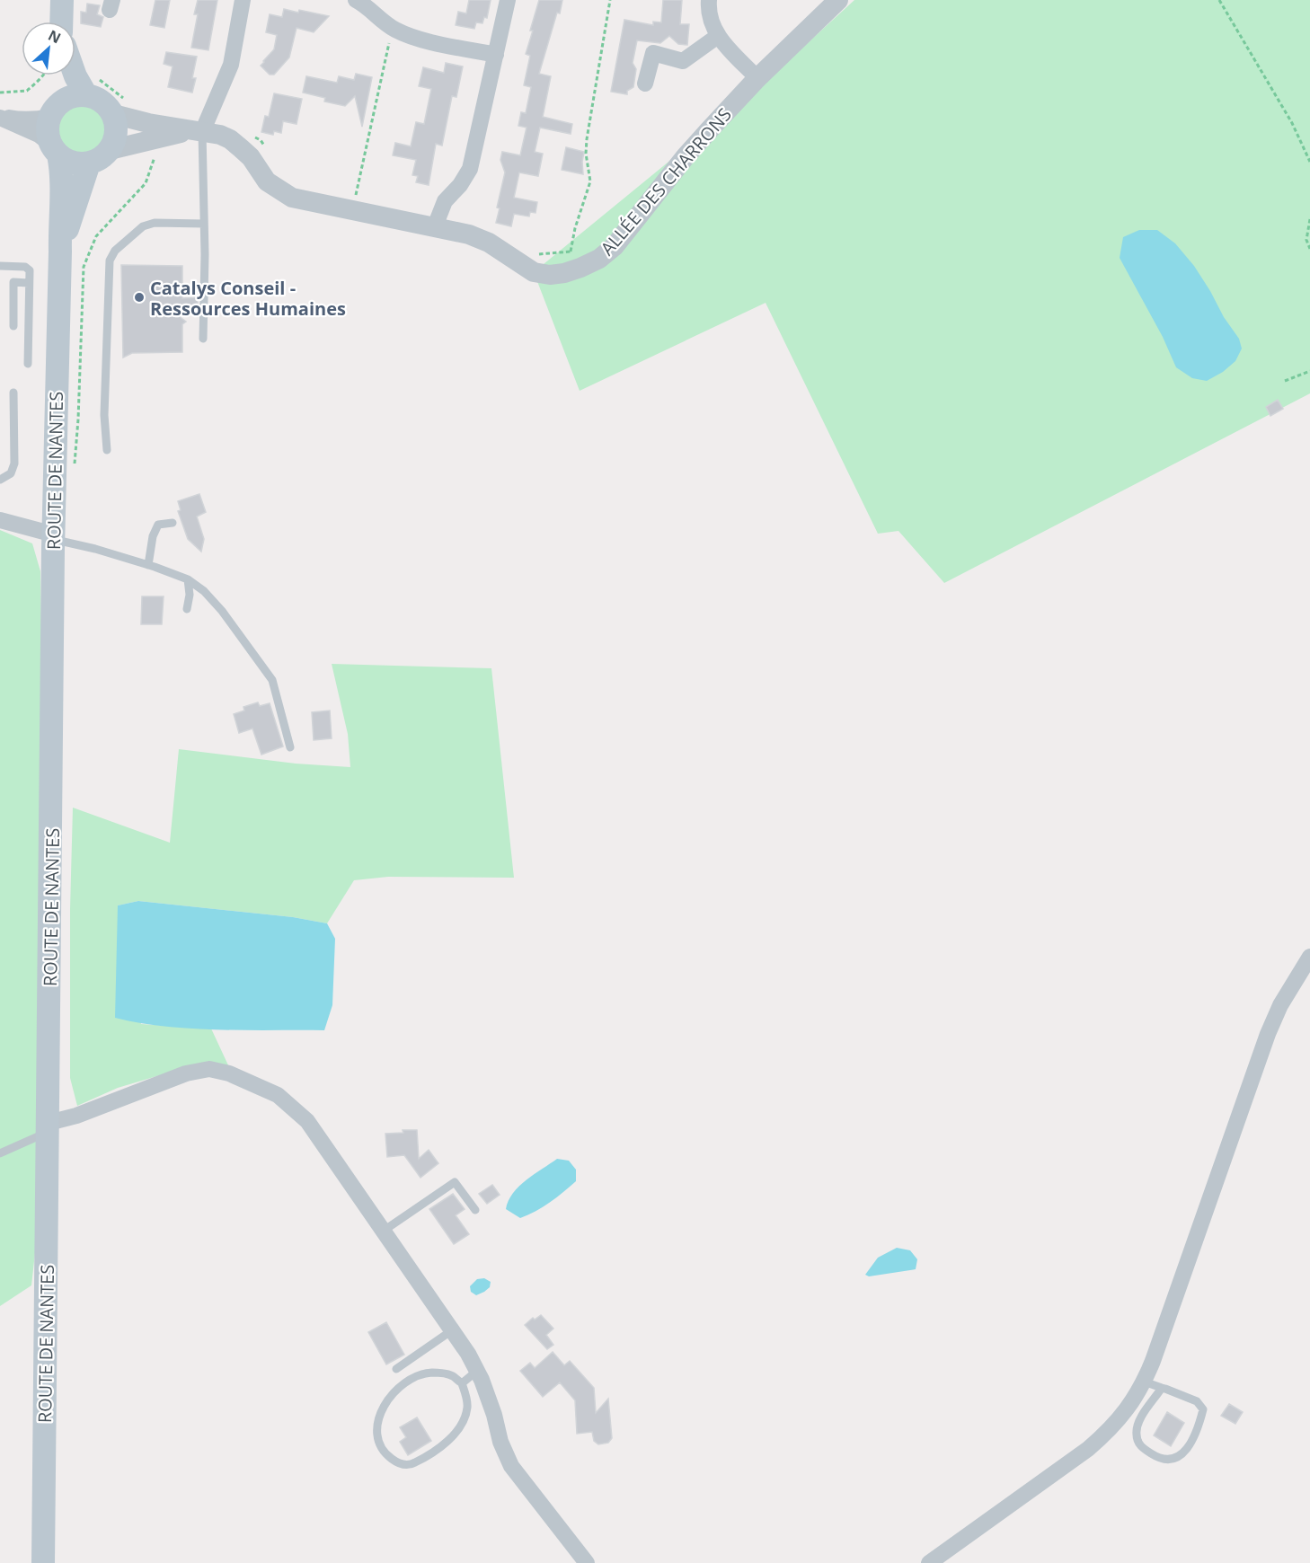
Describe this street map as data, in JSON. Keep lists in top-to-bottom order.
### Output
{
  "streets": {
    "main road": ["ROUTE DE NANTES"],
    "street": ["ALLÉE DES CHARRONS"]
  },
  "crossings": [
    ["ALLÉE DES CHARRONS", "ROUTE DE NANTES"]
  ],
  "places": ["Catalys Conseil - Ressources Humaines"],
  "north": "top right"
}
